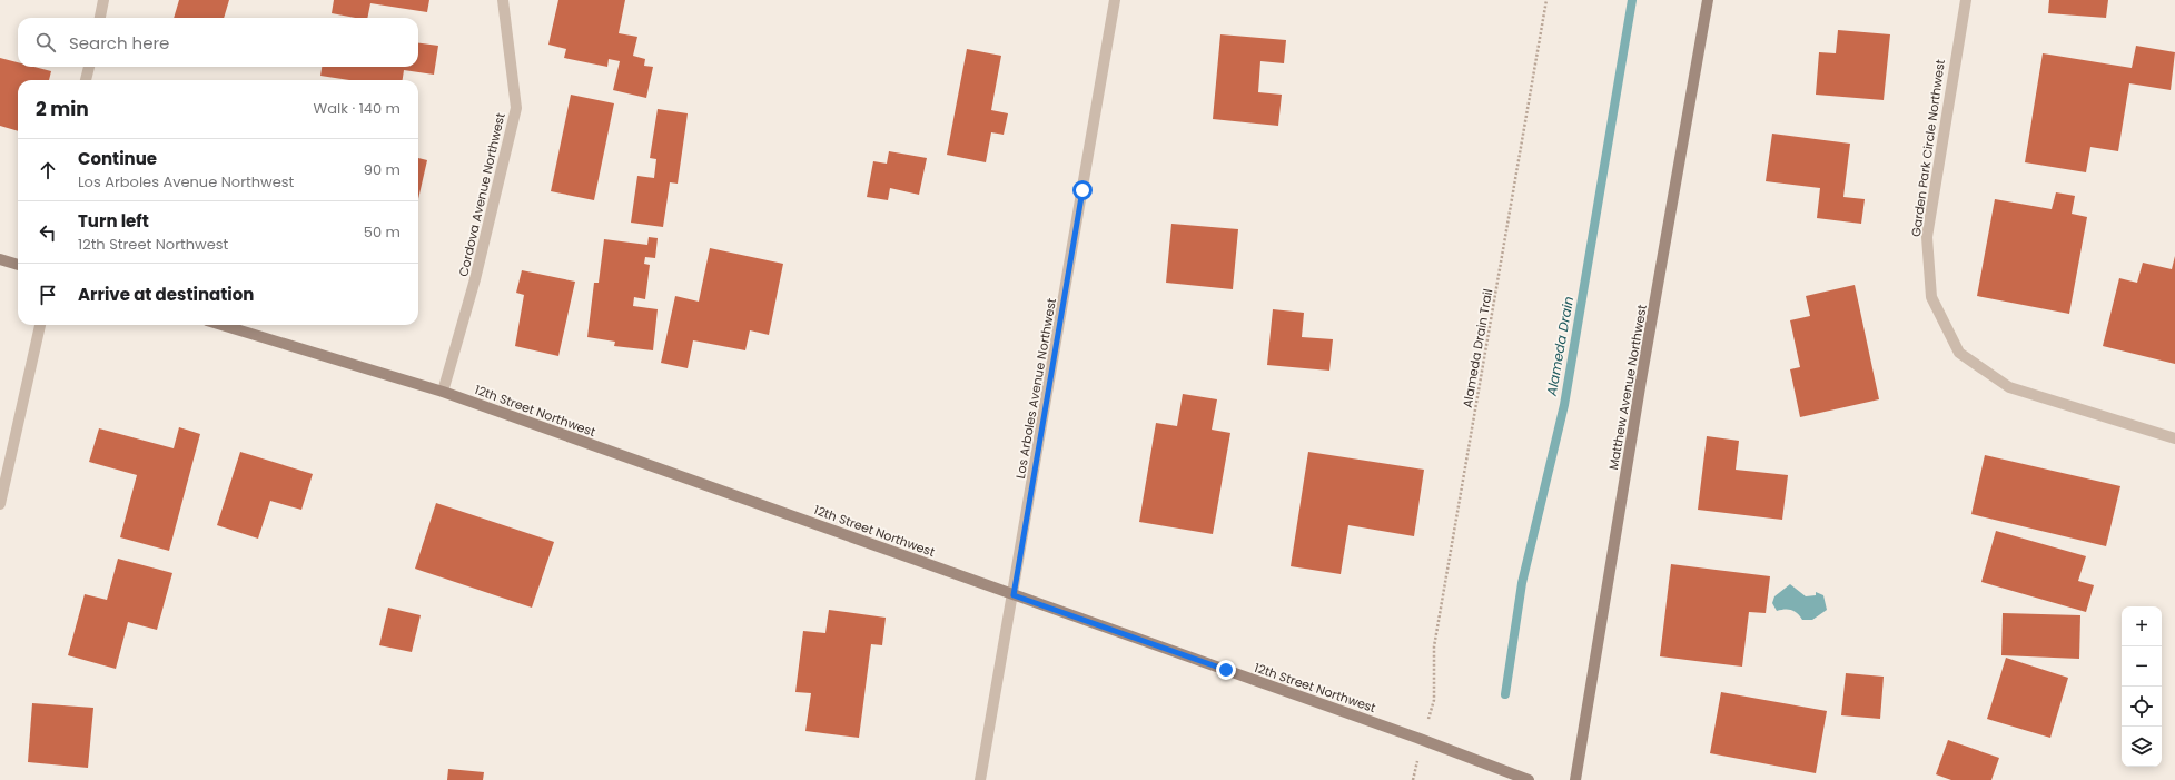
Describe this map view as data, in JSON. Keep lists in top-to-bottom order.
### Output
{
  "streets": {
    "main road": ["Matthew Avenue Northwest", "12th Street Northwest"],
    "street": ["Garden Park Circle Northwest", "Cordova Avenue Northwest", "Los Arboles Avenue Northwest"],
    "path": ["Alameda Drain Trail"]
  },
  "crossings": [
    ["Cordova Avenue Northwest", "12th Street Northwest"],
    ["Los Arboles Avenue Northwest", "12th Street Northwest"]
  ],
  "water": ["Alameda Drain"],
  "page": {
    "search": "Search here",
    "heading": ["2 min", "Walk · 140 m"],
    "list": [
      ["Continue", "Los Arboles Avenue Northwest", "90 m"],
      ["Turn left", "12th Street Northwest", "50 m"],
      "Arrive at destination"
    ],
    "map_buttons": ["+", "−"]
  }
}
